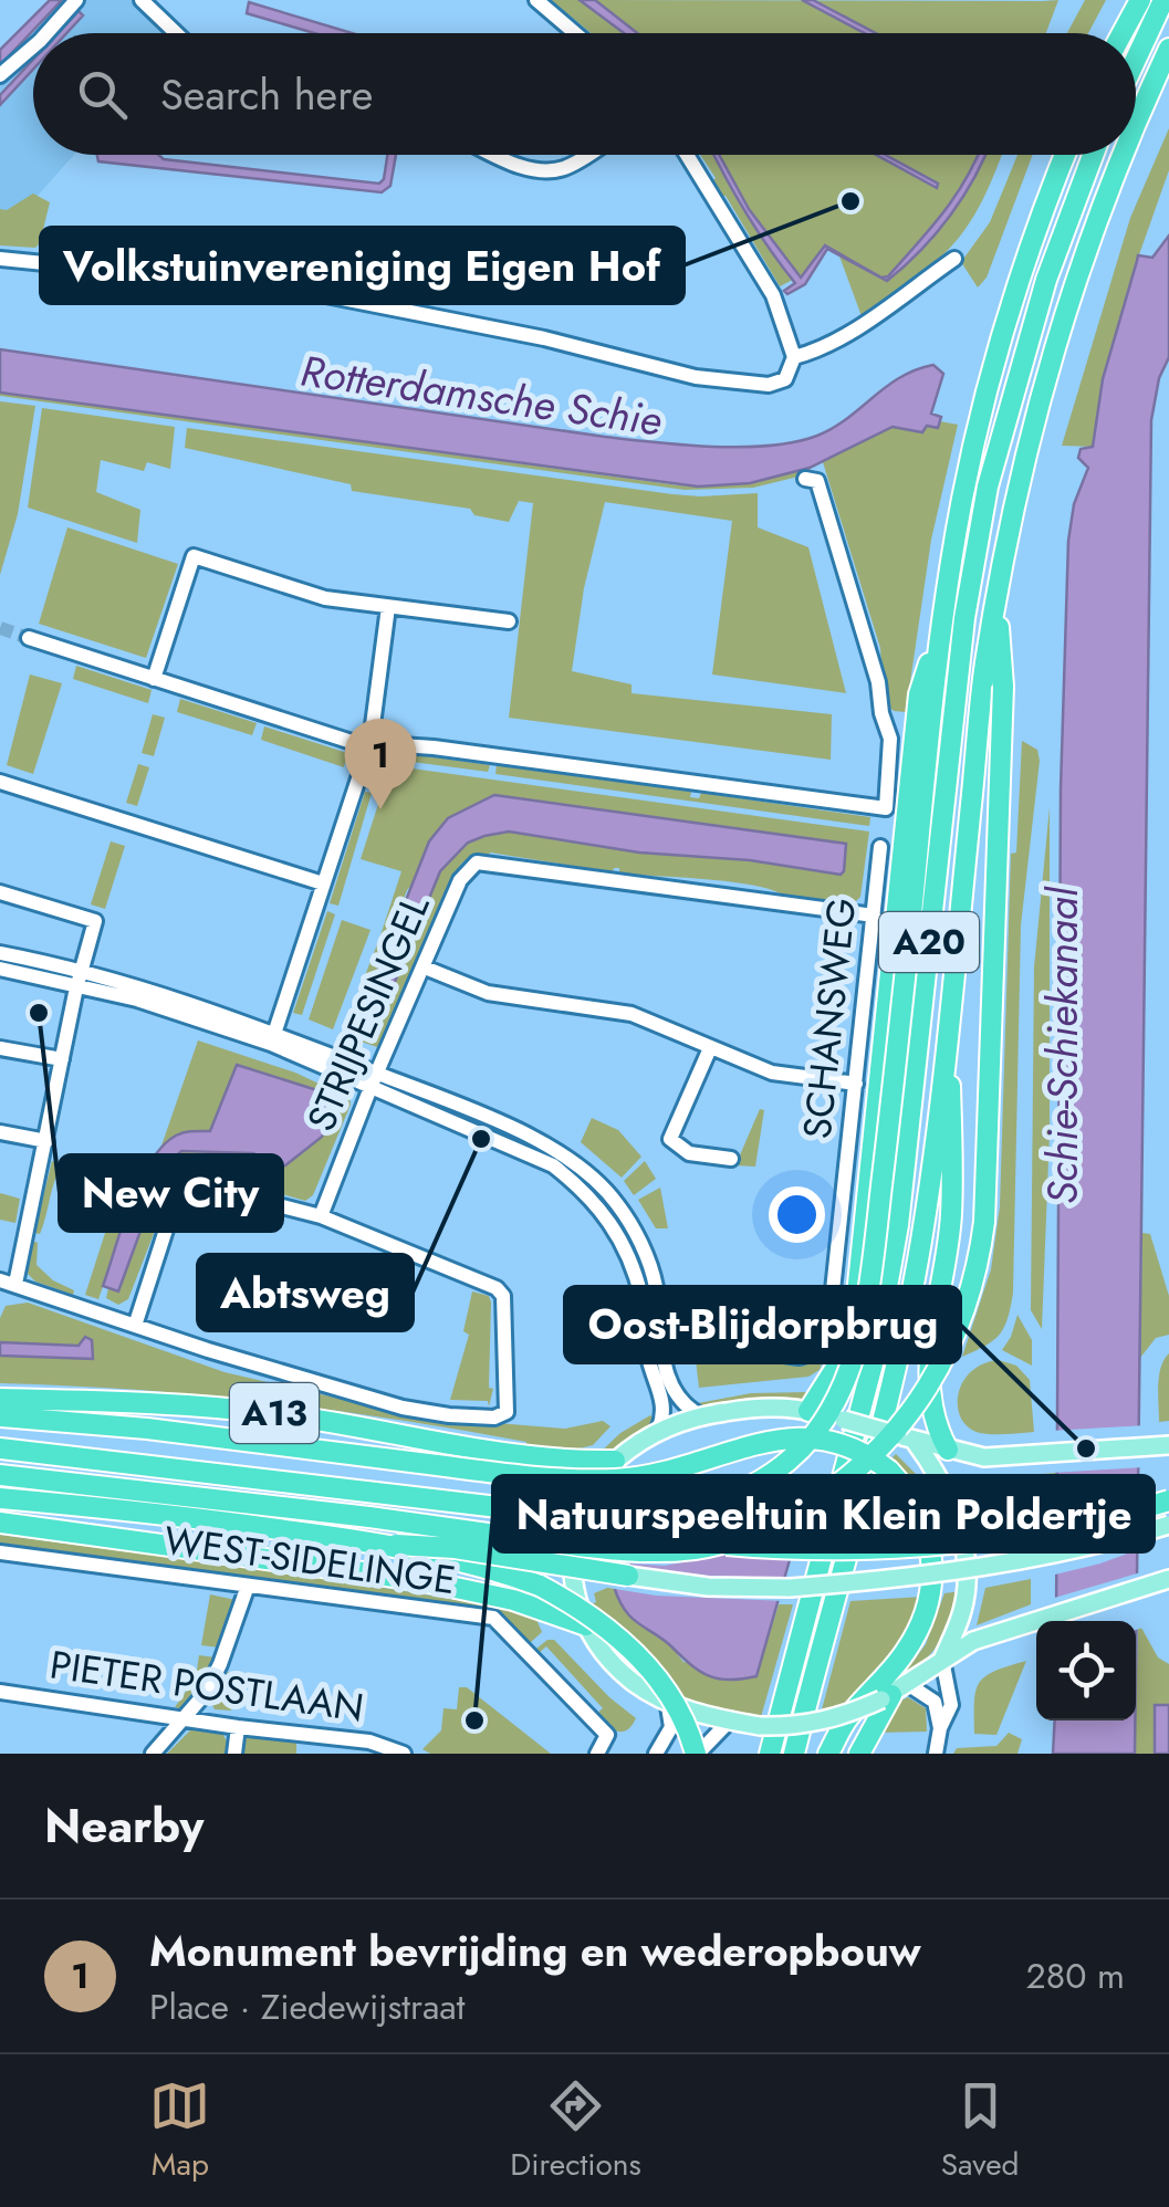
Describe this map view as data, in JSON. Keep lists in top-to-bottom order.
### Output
{
  "streets": {
    "highway": ["A20", "A13"],
    "street": [
      "STRIJPESINGEL",
      "SCHANSWEG",
      "WEST-SIDELINGE",
      "PIETER POSTLAAN"
    ]
  },
  "crossings": [
    ["A20", "A13"],
    ["STRIJPESINGEL", "SCHANSWEG"]
  ],
  "water": ["Rotterdamsche Schie", "Schie-Schiekanaal"],
  "places": [
    "Volkstuinvereniging Eigen Hof",
    "New City",
    "Abtsweg",
    "Oost-Blijdorpbrug",
    "Natuurspeeltuin Klein Poldertje"
  ],
  "page": {
    "search": "Search here",
    "pins": "1",
    "heading": "Nearby",
    "list": [
      {
        "mark": "1",
        "name": "Monument bevrijding en wederopbouw",
        "note": "Place · Ziedewijstraat",
        "value": "280 m"
      }
    ],
    "nav": ["Map", "Directions", "Saved"]
  }
}
